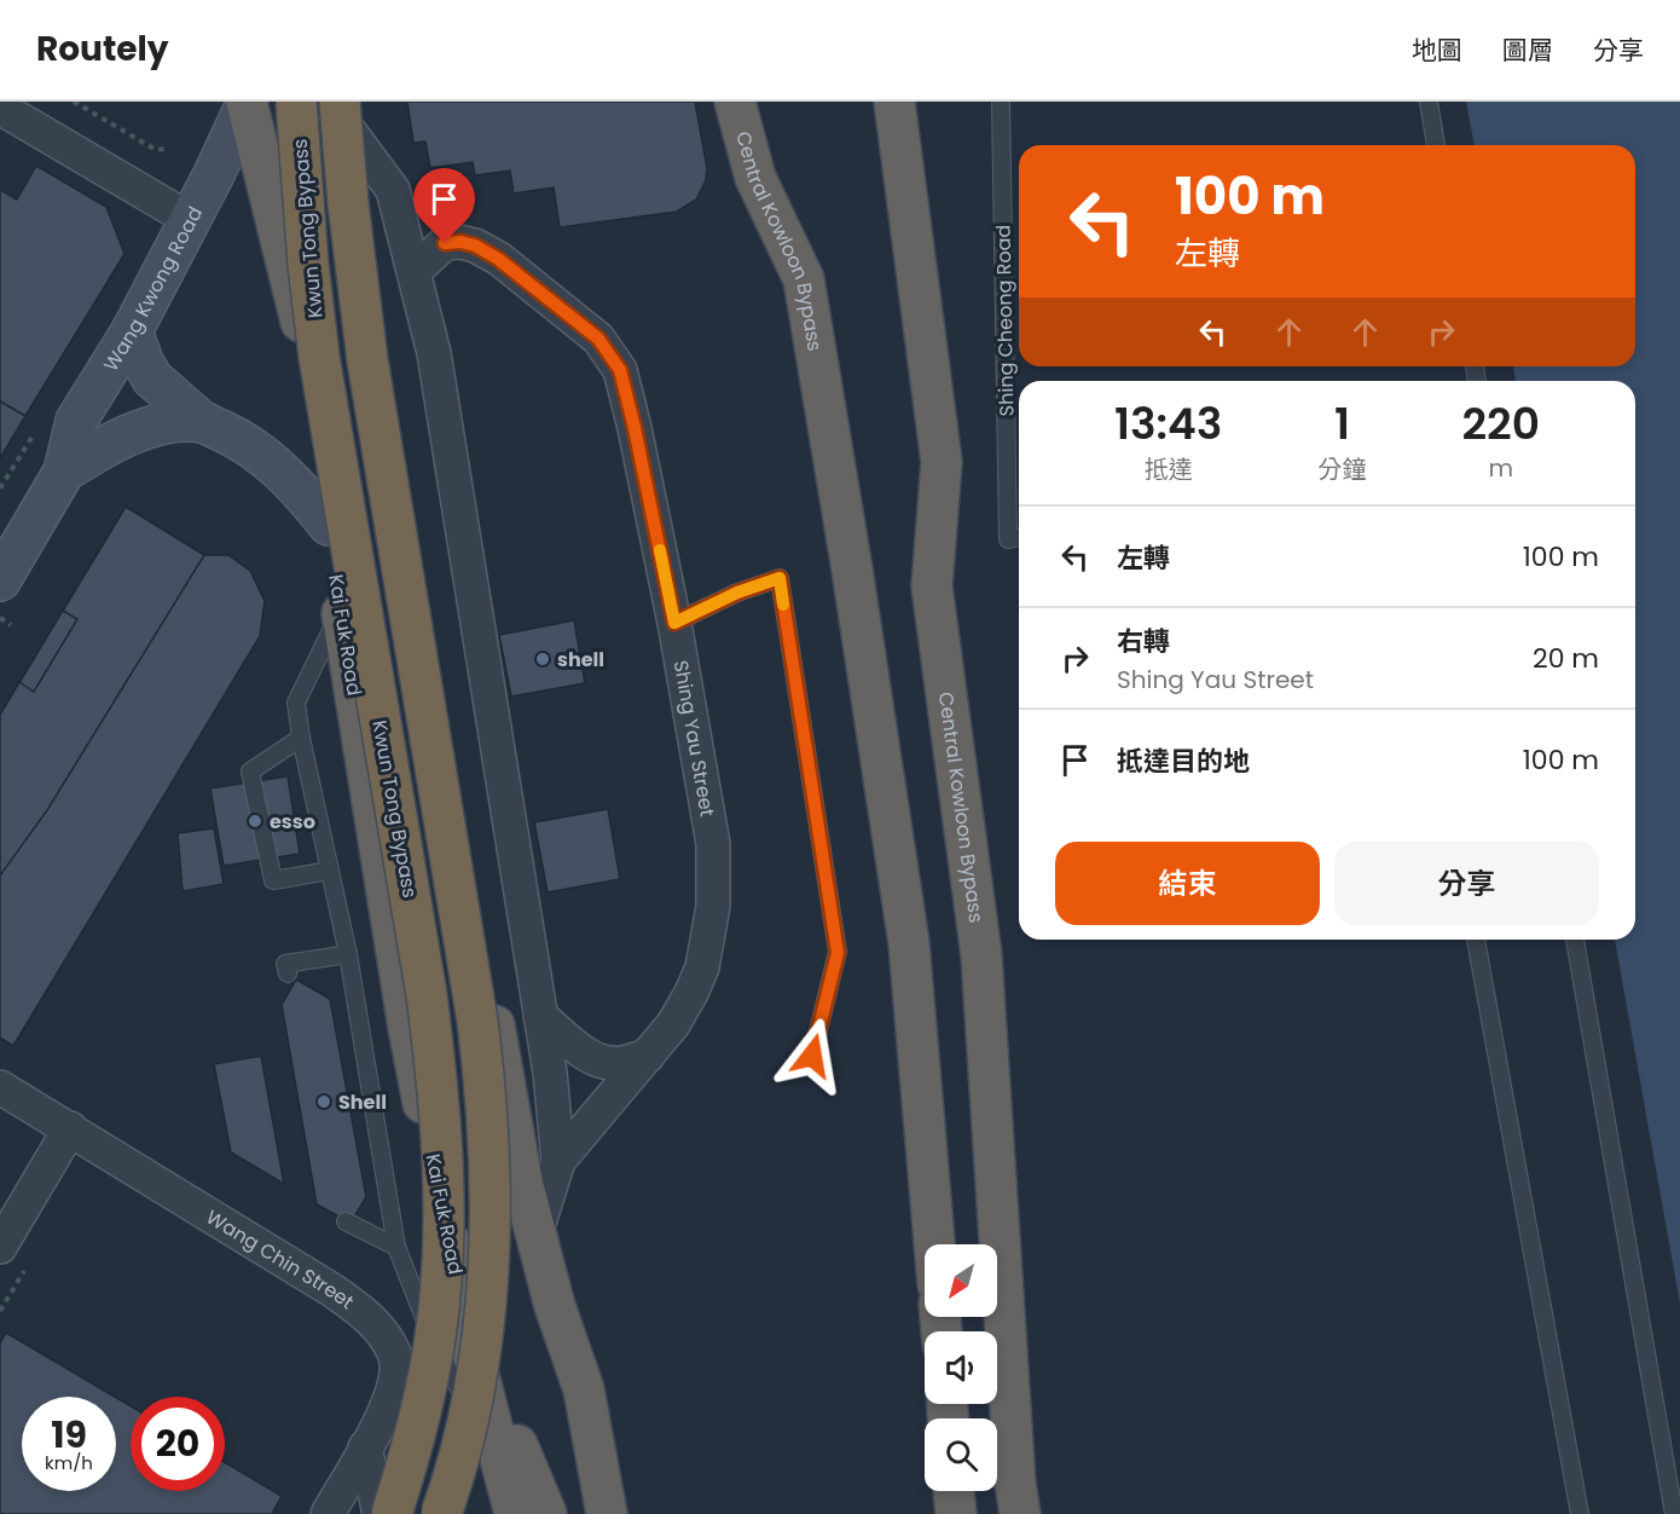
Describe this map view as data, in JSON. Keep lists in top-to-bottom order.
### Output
{
  "streets": {
    "highway": ["Kwun Tong Bypass", "Central Kowloon Bypass", "Kai Fuk Road"],
    "main road": ["Wang Kwong Road"],
    "street": ["Shing Yau Street", "Wang Chin Street"],
    "lane": ["Shing Cheong Road"]
  },
  "crossings": [
    ["Wang Kwong Road", "Kai Fuk Road"]
  ],
  "places": ["shell", "esso", "Shell"],
  "north": "bottom left",
  "page": {
    "header": "Routely",
    "nav": ["地圖", "圖層", "分享"],
    "turn": ["100 m", "左轉"],
    "eta": [
      "13:43",
      "抵達",
      "1",
      "分鐘",
      "220",
      "m"
    ],
    "list": [
      {
        "name": "左轉",
        "value": "100 m"
      },
      {
        "name": "右轉",
        "note": "Shing Yau Street",
        "value": "20 m"
      },
      {
        "name": "抵達目的地",
        "value": "100 m"
      }
    ],
    "buttons": ["結束", "分享"],
    "speed": "19 km/h",
    "limit": "20"
  }
}
